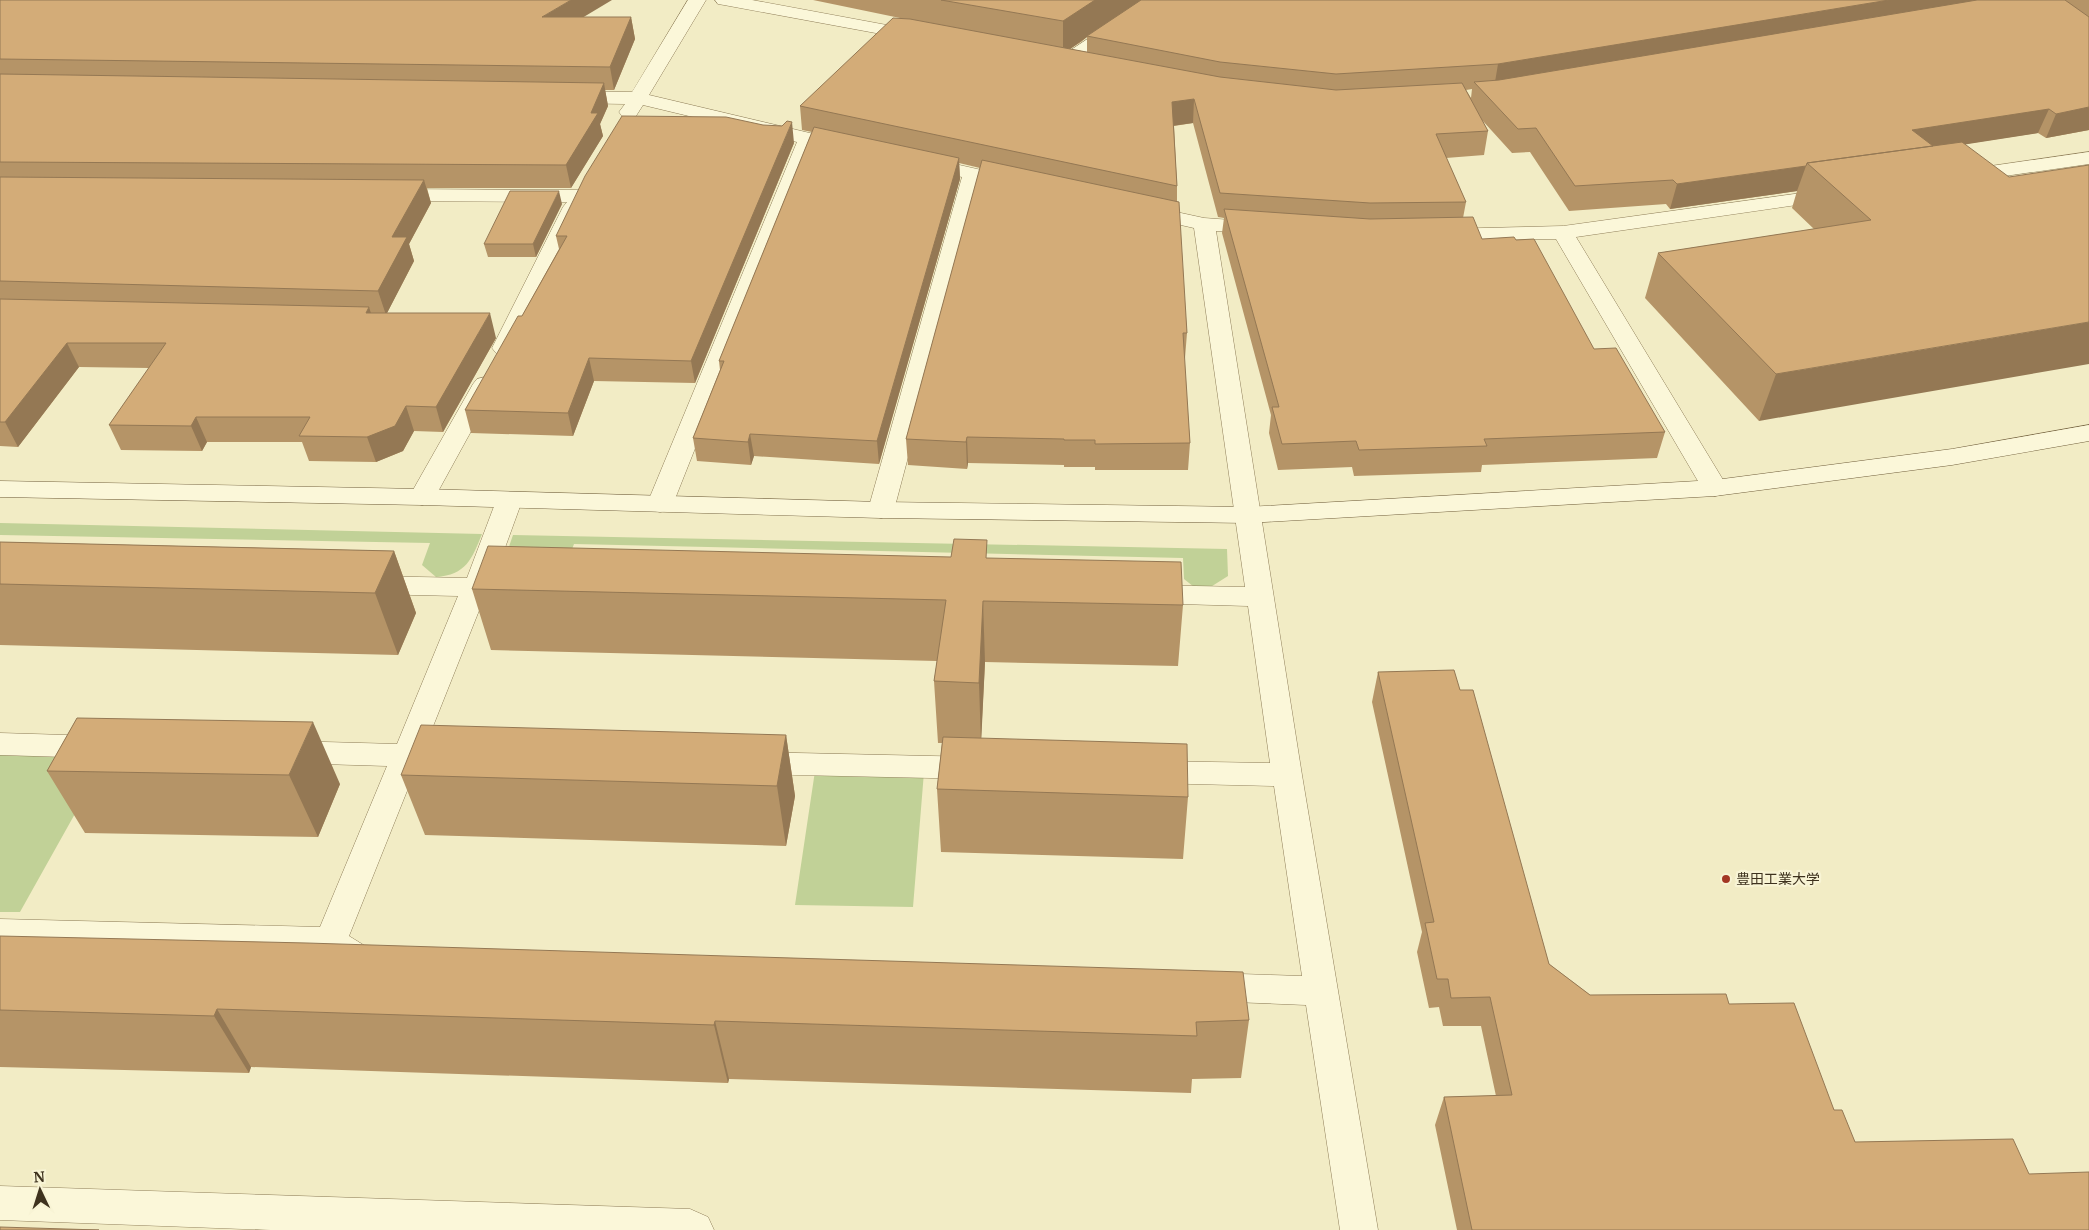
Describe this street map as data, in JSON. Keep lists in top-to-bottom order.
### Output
{
  "places": ["豊田工業大学"],
  "north": "top"
}
